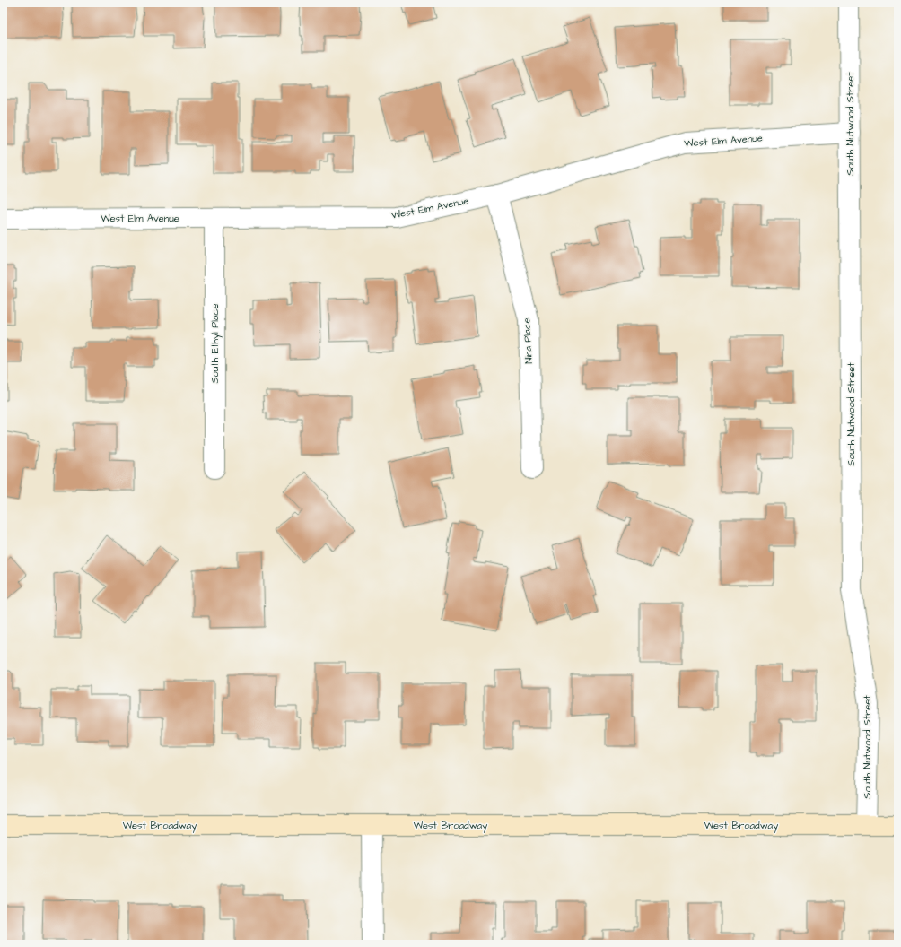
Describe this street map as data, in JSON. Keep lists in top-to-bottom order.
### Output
{
  "streets": {
    "main road": ["West Broadway"],
    "street": [
      "South Nutwood Street",
      "West Elm Avenue",
      "Nina Place",
      "South Ethyl Place"
    ]
  },
  "crossings": [
    ["South Nutwood Street", "West Elm Avenue"],
    ["South Nutwood Street", "West Broadway"],
    ["West Elm Avenue", "Nina Place"],
    ["West Elm Avenue", "South Ethyl Place"]
  ]
}
